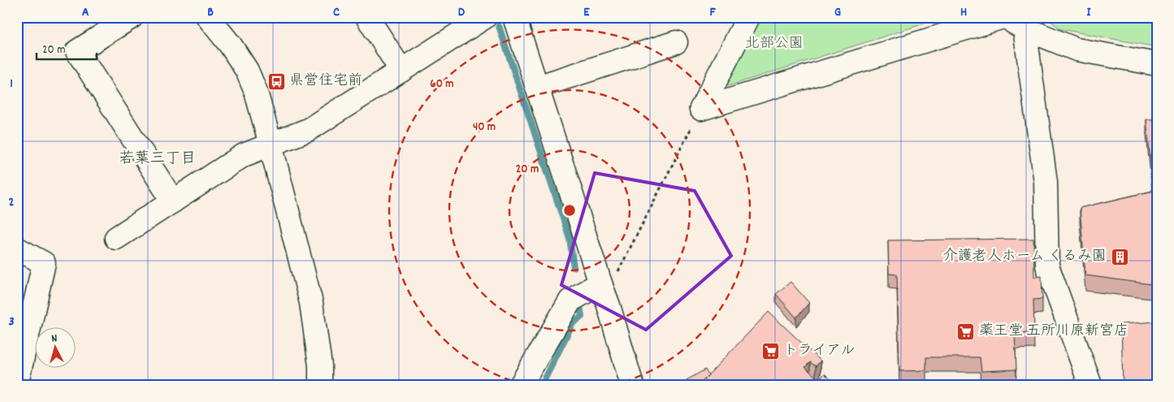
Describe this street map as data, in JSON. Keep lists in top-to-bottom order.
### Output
{
  "districts": ["若葉三丁目"],
  "parks": ["北部公園"],
  "places": {
    "bus stop": ["県営住宅前"],
    "building": ["介護老人ホーム くるみ園"],
    "supermarket": ["薬王堂 五所川原新宮店", "トライアル"]
  },
  "scale_bar": "20 m",
  "north": "top",
  "grid": {
    "columns": [
      "A",
      "B",
      "C",
      "D",
      "E",
      "F",
      "G",
      "H",
      "I"
    ],
    "rows": ["1", "2", "3"]
  },
  "rings": ["60 m", "40 m", "20 m"]
}
